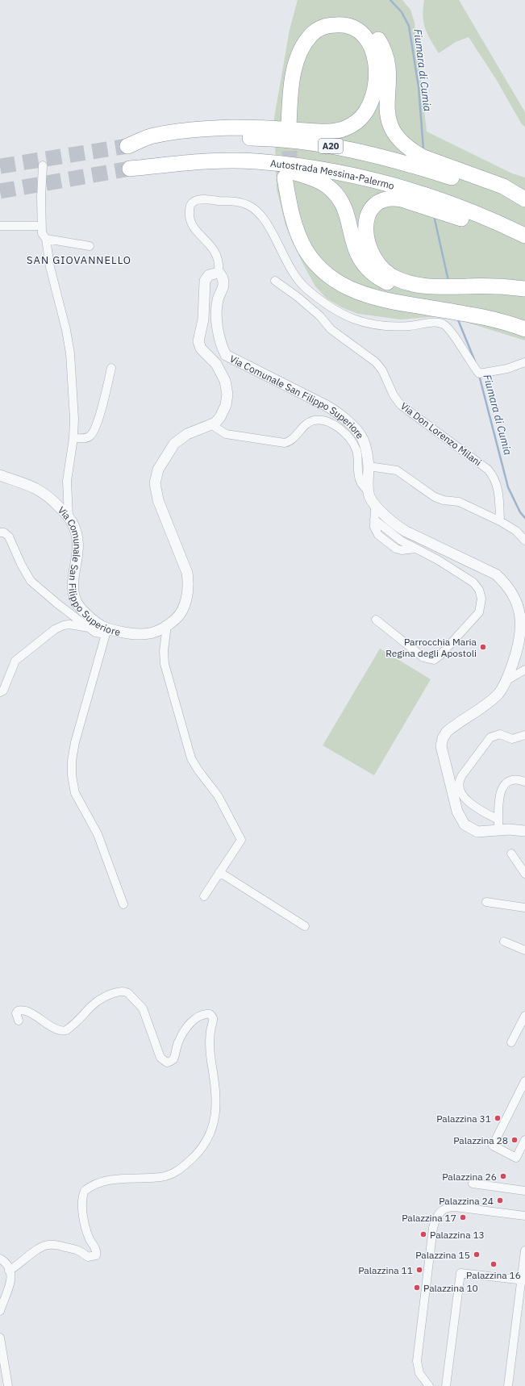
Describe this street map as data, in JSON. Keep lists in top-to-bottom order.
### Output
{
  "streets": {
    "highway": ["A20", "Autostrada Messina-Palermo"],
    "street": ["Via Comunale San Filippo Superiore", "Via Don Lorenzo Milani"]
  },
  "districts": ["SAN GIOVANNELLO"],
  "water": ["Fiumara di Cumia"],
  "places": [
    "Parrocchia Maria Regina degli Apostoli",
    "Palazzina 31",
    "Palazzina 28",
    "Palazzina 26",
    "Palazzina 24",
    "Palazzina 17",
    "Palazzina 13",
    "Palazzina 15",
    "Palazzina 16",
    "Palazzina 11",
    "Palazzina 10"
  ]
}
